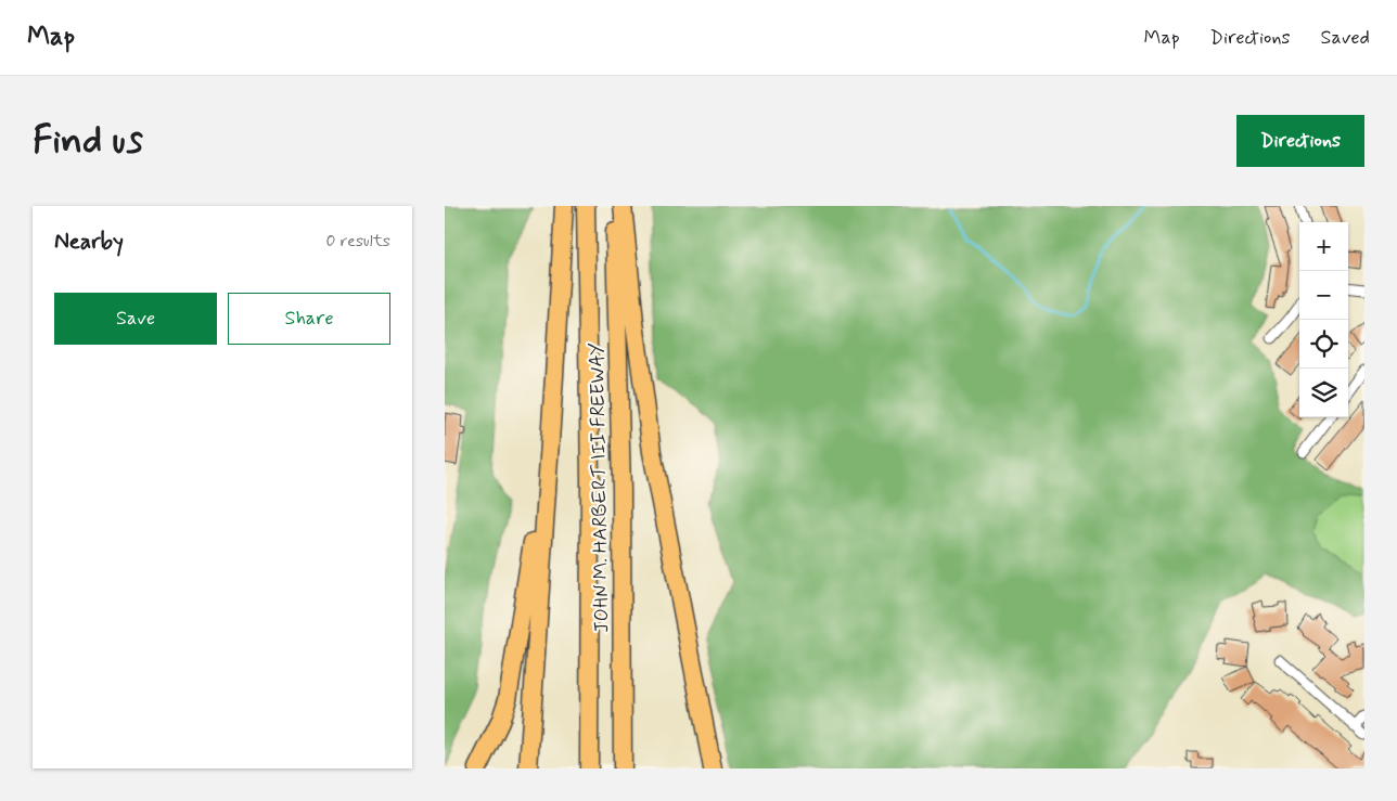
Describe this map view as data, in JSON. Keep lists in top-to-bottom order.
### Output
{
  "streets": {
    "highway": ["JOHN M. HARBERT III FREEWAY"]
  },
  "page": {
    "header": "Map",
    "nav": ["Map", "Directions", "Saved"],
    "buttons": [
      "Directions",
      ["Save", "Share"]
    ],
    "title": "Find us",
    "heading": ["Nearby", "0 results"],
    "map_buttons": ["+", "−"]
  }
}
